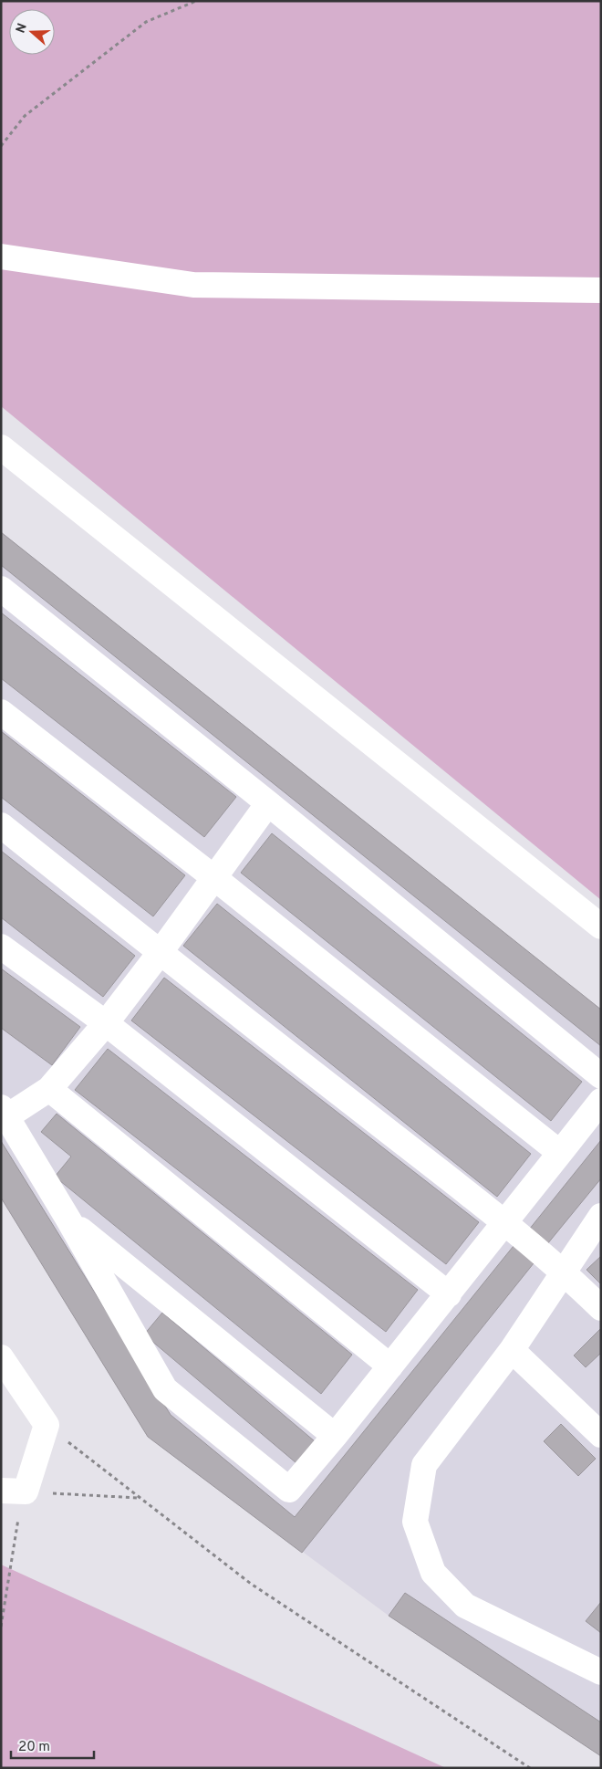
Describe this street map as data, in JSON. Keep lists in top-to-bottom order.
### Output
{
  "scale_bar": "20 m",
  "north": "left"
}
